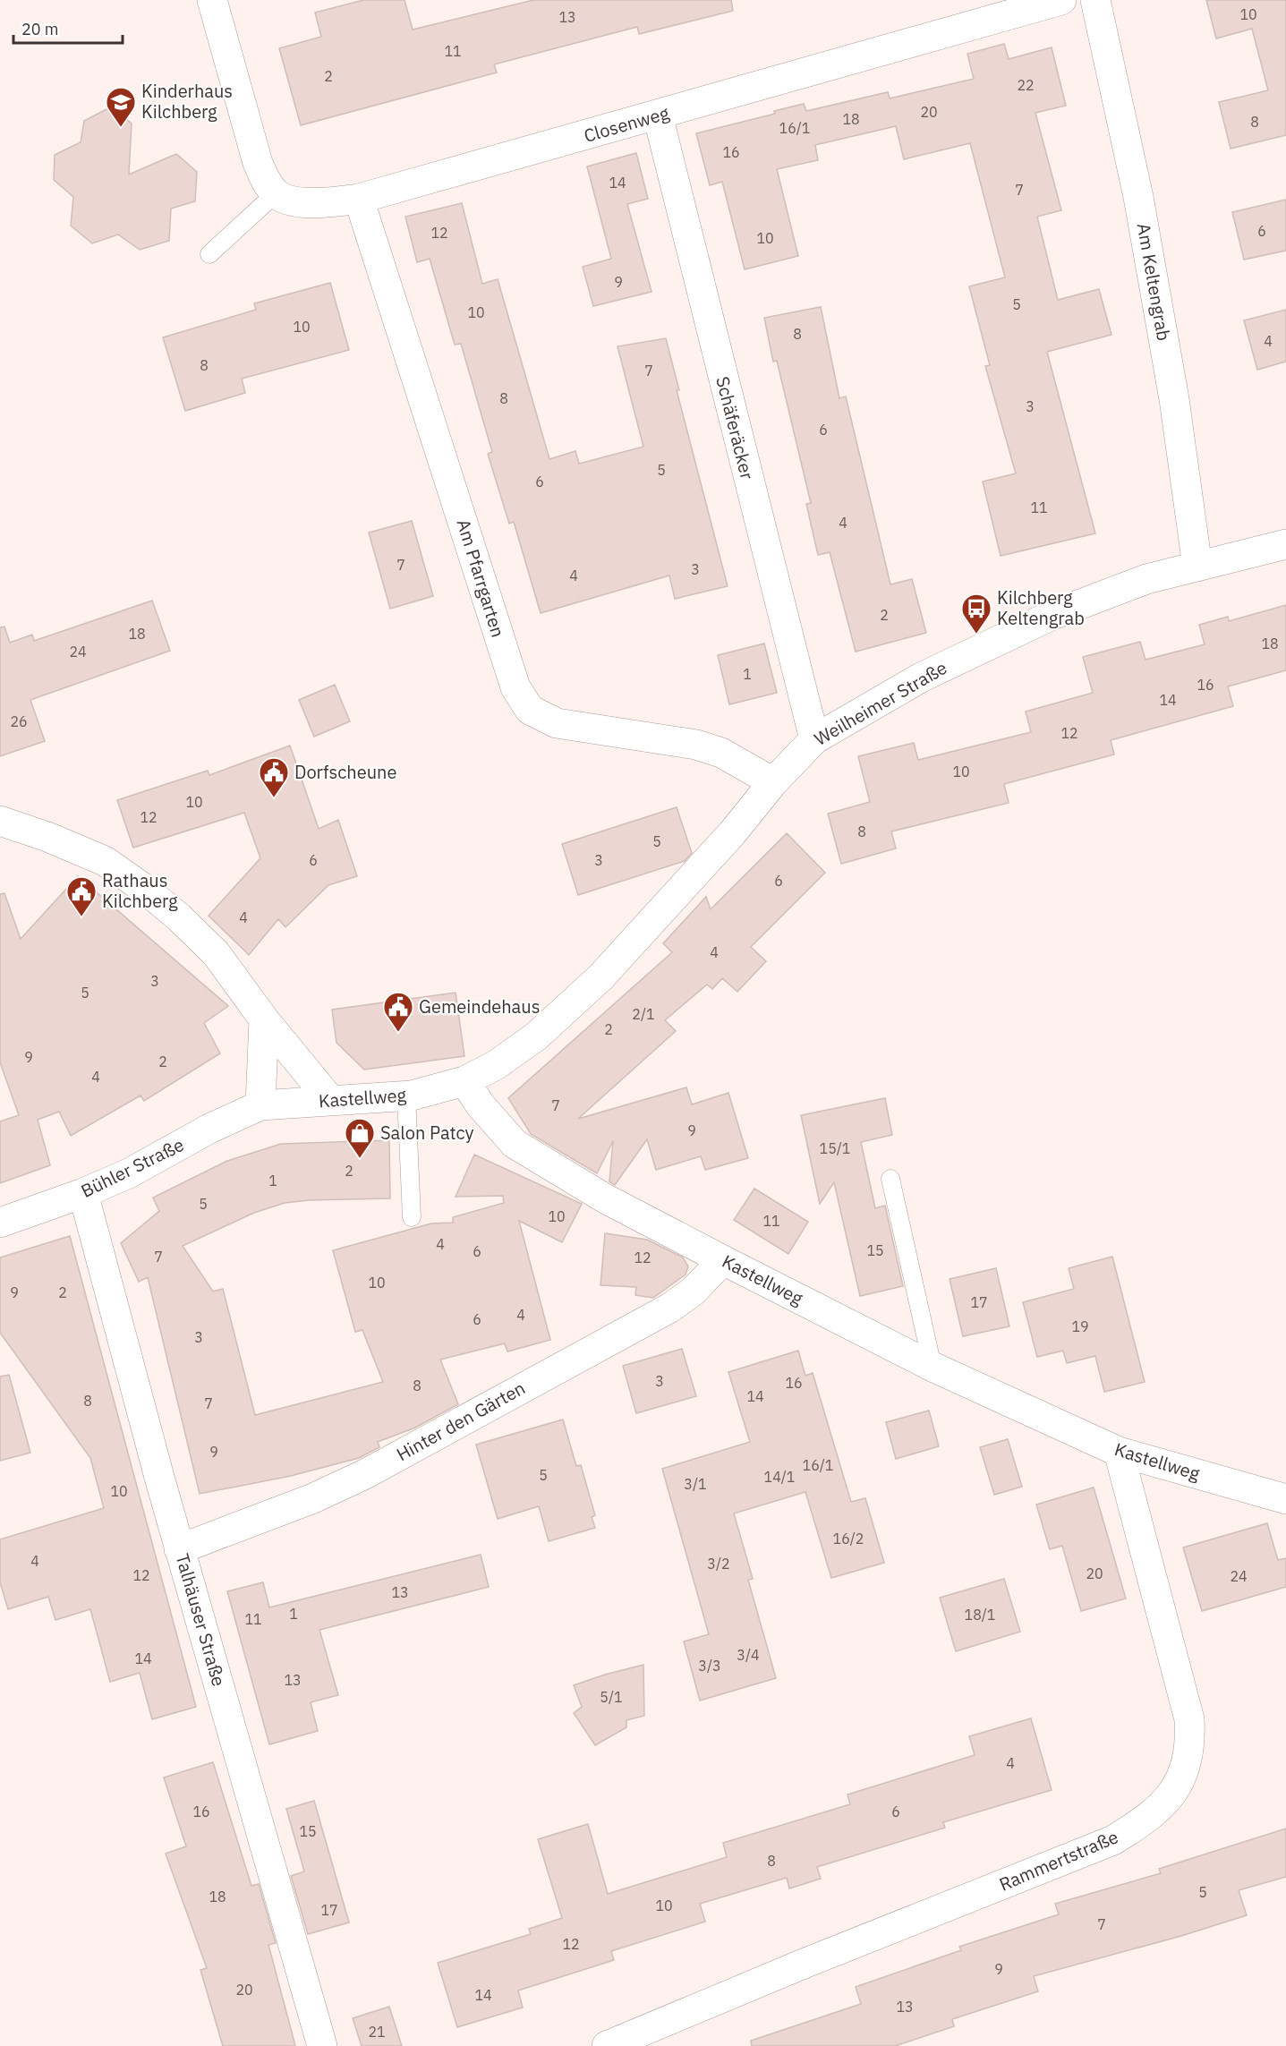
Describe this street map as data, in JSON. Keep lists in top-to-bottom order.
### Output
{
  "streets": {
    "street": [
      "Closenweg",
      "Am Keltengrab",
      "Schäferäcker",
      "Am Pfarrgarten",
      "Weilheimer Straße",
      "Kastellweg",
      "Bühler Straße",
      "Hinter den Gärten",
      "Talhäuser Straße",
      "Rammertstraße"
    ]
  },
  "crossings": [
    ["Closenweg", "Schäferäcker"],
    ["Closenweg", "Am Pfarrgarten"],
    ["Am Keltengrab", "Weilheimer Straße"],
    ["Schäferäcker", "Weilheimer Straße"],
    ["Am Pfarrgarten", "Weilheimer Straße"],
    ["Weilheimer Straße", "Kastellweg"],
    ["Kastellweg", "Bühler Straße"],
    ["Kastellweg", "Hinter den Gärten"],
    ["Kastellweg", "Rammertstraße"],
    ["Bühler Straße", "Talhäuser Straße"],
    ["Hinter den Gärten", "Talhäuser Straße"]
  ],
  "places": {
    "school or university": ["Kinderhaus Kilchberg"],
    "bus stop": ["Kilchberg Keltengrab"],
    "public building": ["Dorfscheune", "Rathaus Kilchberg", "Gemeindehaus"],
    "shop": ["Salon Patcy"]
  },
  "house_numbers": [
    "10",
    "13",
    "11",
    "2",
    "22",
    "20",
    "18",
    "8",
    "16/1",
    "16",
    "14",
    "7",
    "6",
    "12",
    "10",
    "9",
    "5",
    "10",
    "10",
    "8",
    "4",
    "8",
    "7",
    "8",
    "3",
    "6",
    "5",
    "6",
    "11",
    "4",
    "7",
    "3",
    "4",
    "2",
    "18",
    "18",
    "24",
    "1",
    "16",
    "14",
    "26",
    "12",
    "10",
    "10",
    "12",
    "8",
    "5",
    "6",
    "3",
    "6",
    "4",
    "4",
    "3",
    "5",
    "2/1",
    "2",
    "9",
    "2",
    "4",
    "7",
    "9",
    "15/1",
    "2",
    "1",
    "5",
    "10",
    "11",
    "4",
    "15",
    "6",
    "7",
    "12",
    "10",
    "9",
    "2",
    "17",
    "4",
    "6",
    "19",
    "3",
    "3",
    "16",
    "8",
    "14",
    "8",
    "7",
    "9",
    "16/1",
    "5",
    "14/1",
    "3/1",
    "10",
    "16/2",
    "4",
    "3/2",
    "20",
    "12",
    "24",
    "13",
    "1",
    "18/1",
    "11",
    "3/4",
    "14",
    "3/3",
    "13",
    "5/1",
    "4",
    "16",
    "6",
    "15",
    "8",
    "5",
    "18",
    "10",
    "17",
    "7",
    "12",
    "9",
    "20",
    "14",
    "13",
    "21"
  ],
  "scale_bar": "20 m"
}
